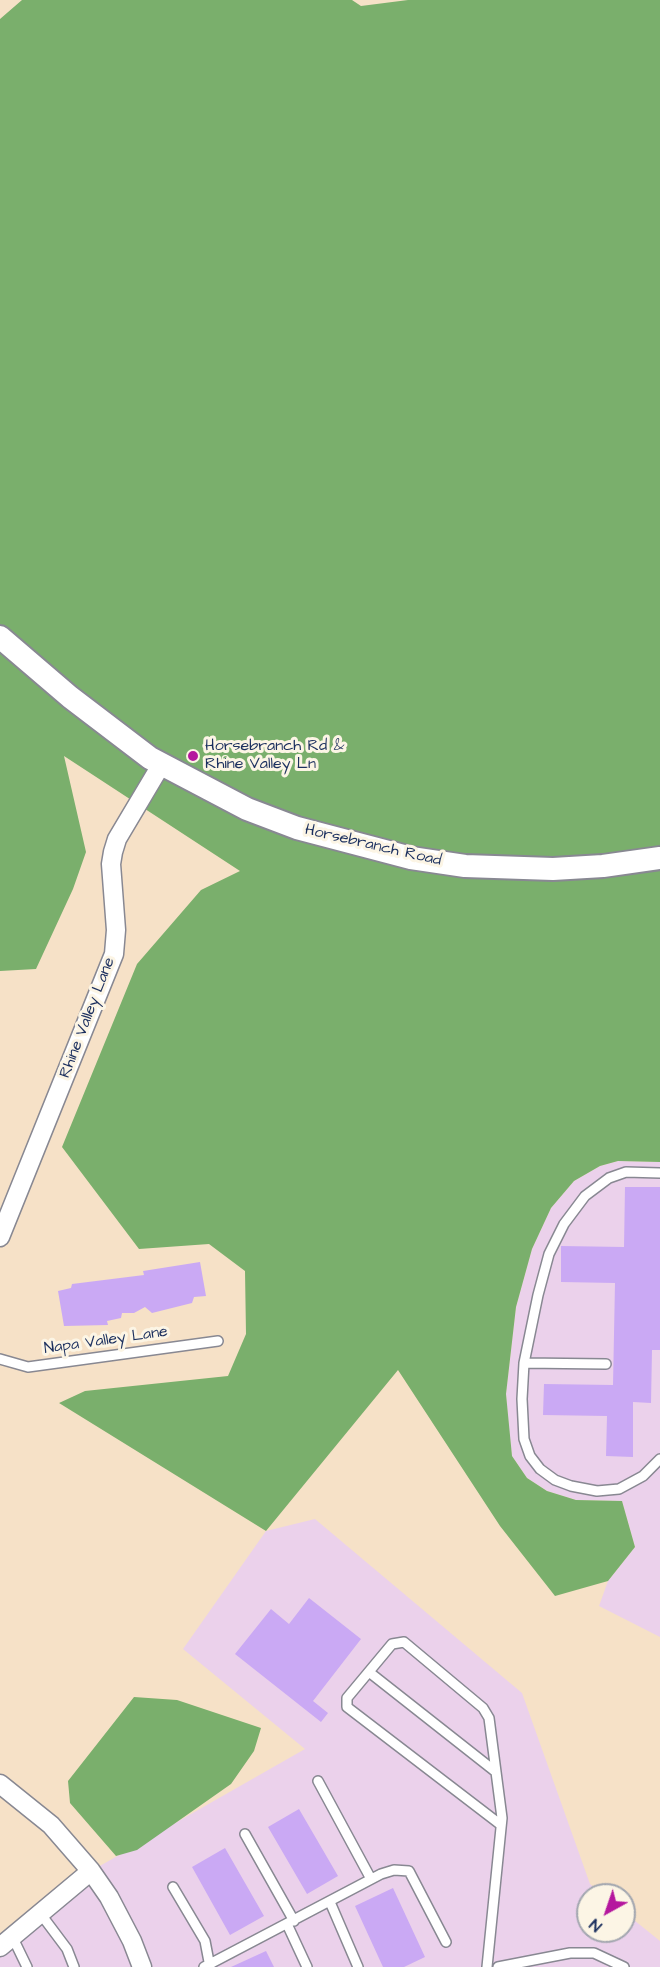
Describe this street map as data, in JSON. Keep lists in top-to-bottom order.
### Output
{
  "streets": {
    "street": ["Horsebranch Road", "Rhine Valley Lane"],
    "lane": ["Napa Valley Lane"]
  },
  "crossings": [
    ["Horsebranch Road", "Rhine Valley Lane"]
  ],
  "places": ["Horsebranch Rd & Rhine Valley Ln"],
  "north": "bottom left"
}
